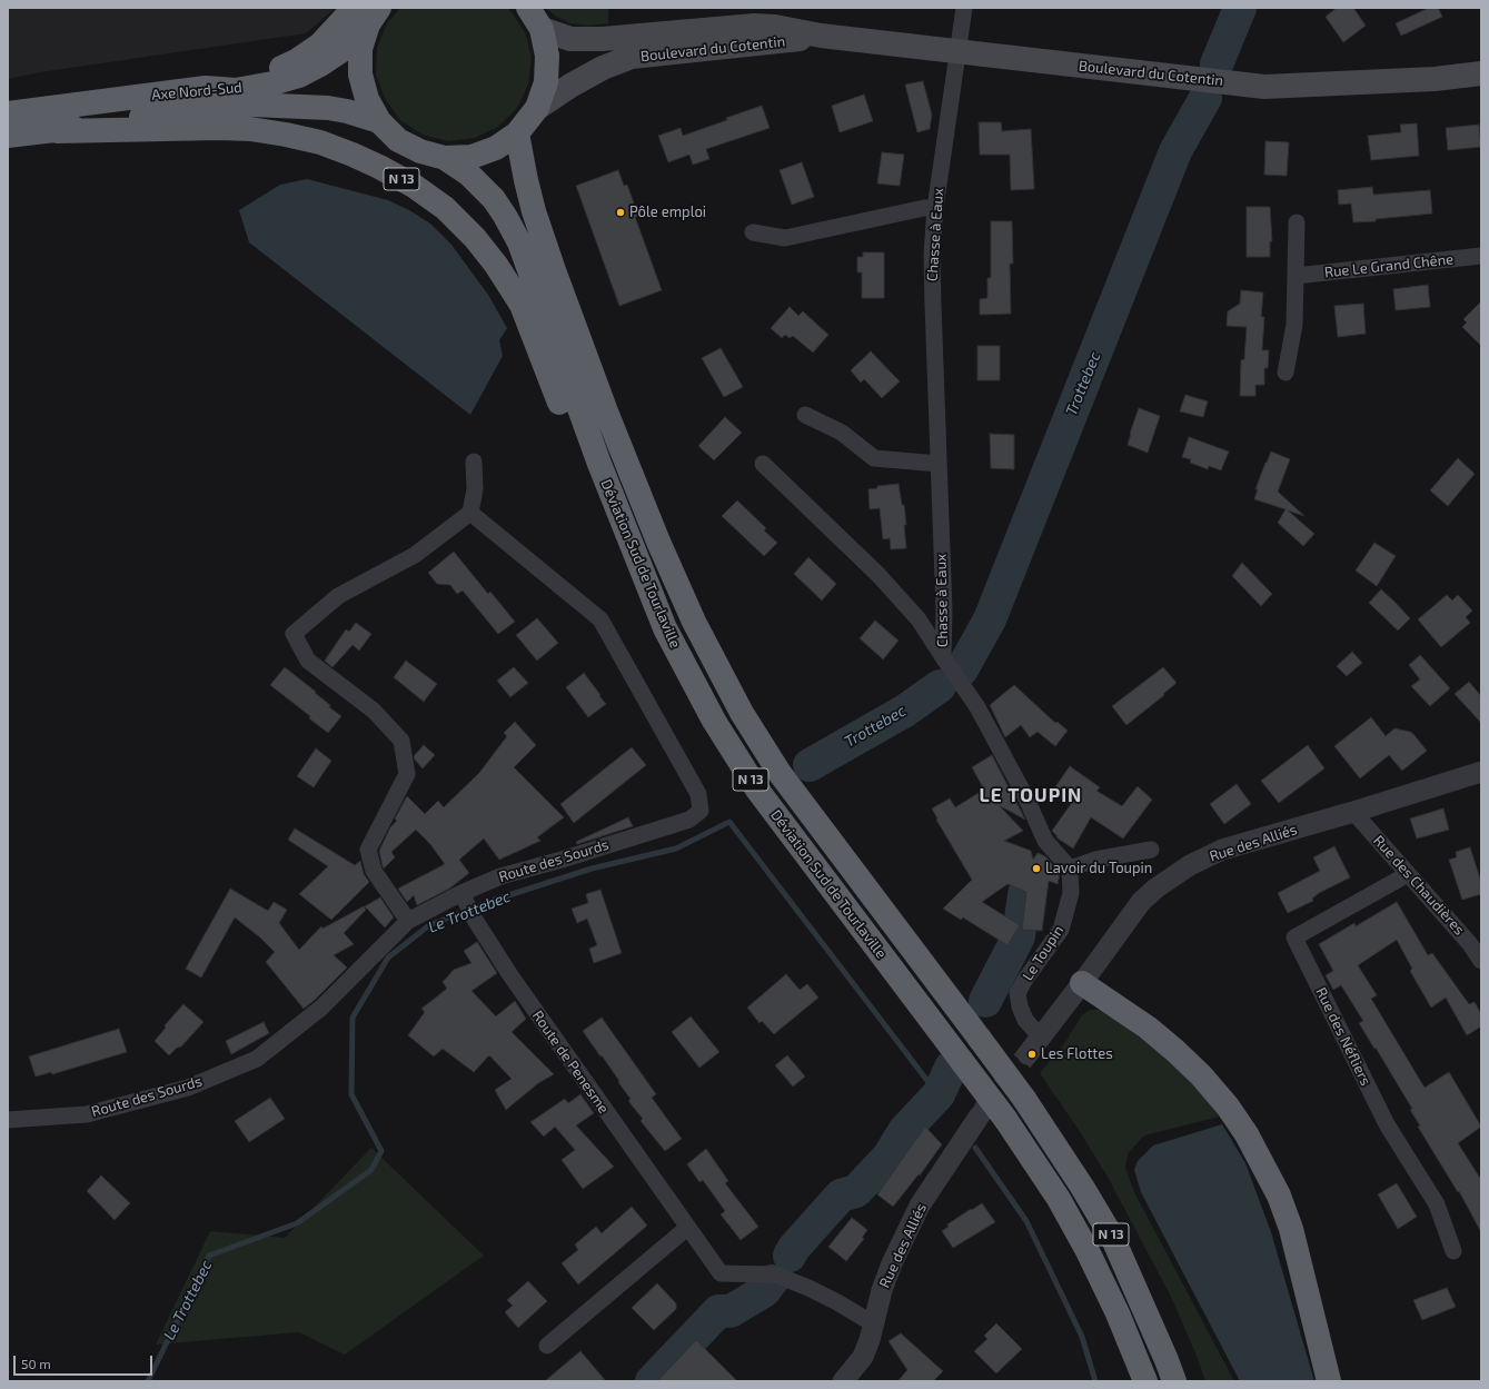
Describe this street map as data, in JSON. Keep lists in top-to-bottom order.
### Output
{
  "streets": {
    "highway": ["Axe Nord-Sud", "N 13", "Déviation Sud de Tourlaville"],
    "main road": ["Boulevard du Cotentin"],
    "street": [
      "Chasse à Eaux",
      "Rue Le Grand Chêne",
      "Rue des Alliés",
      "Route des Sourds",
      "Rue des Chaudières",
      "Le Toupin",
      "Rue des Néfliers",
      "Route de Penesme"
    ]
  },
  "crossings": [
    ["Boulevard du Cotentin", "Chasse à Eaux"],
    ["Axe Nord-Sud", "N 13"],
    ["N 13", "Déviation Sud de Tourlaville"],
    ["Rue des Alliés", "Rue des Chaudières"],
    ["Rue des Alliés", "Le Toupin"],
    ["Rue des Alliés", "Route de Penesme"],
    ["Route des Sourds", "Route de Penesme"],
    ["Rue des Chaudières", "Rue des Néfliers"]
  ],
  "districts": ["LE TOUPIN"],
  "water": ["Trottebec", "Le Trottebec"],
  "places": ["Pôle emploi", "Lavoir du Toupin", "Les Flottes"],
  "scale_bar": "50 m"
}
